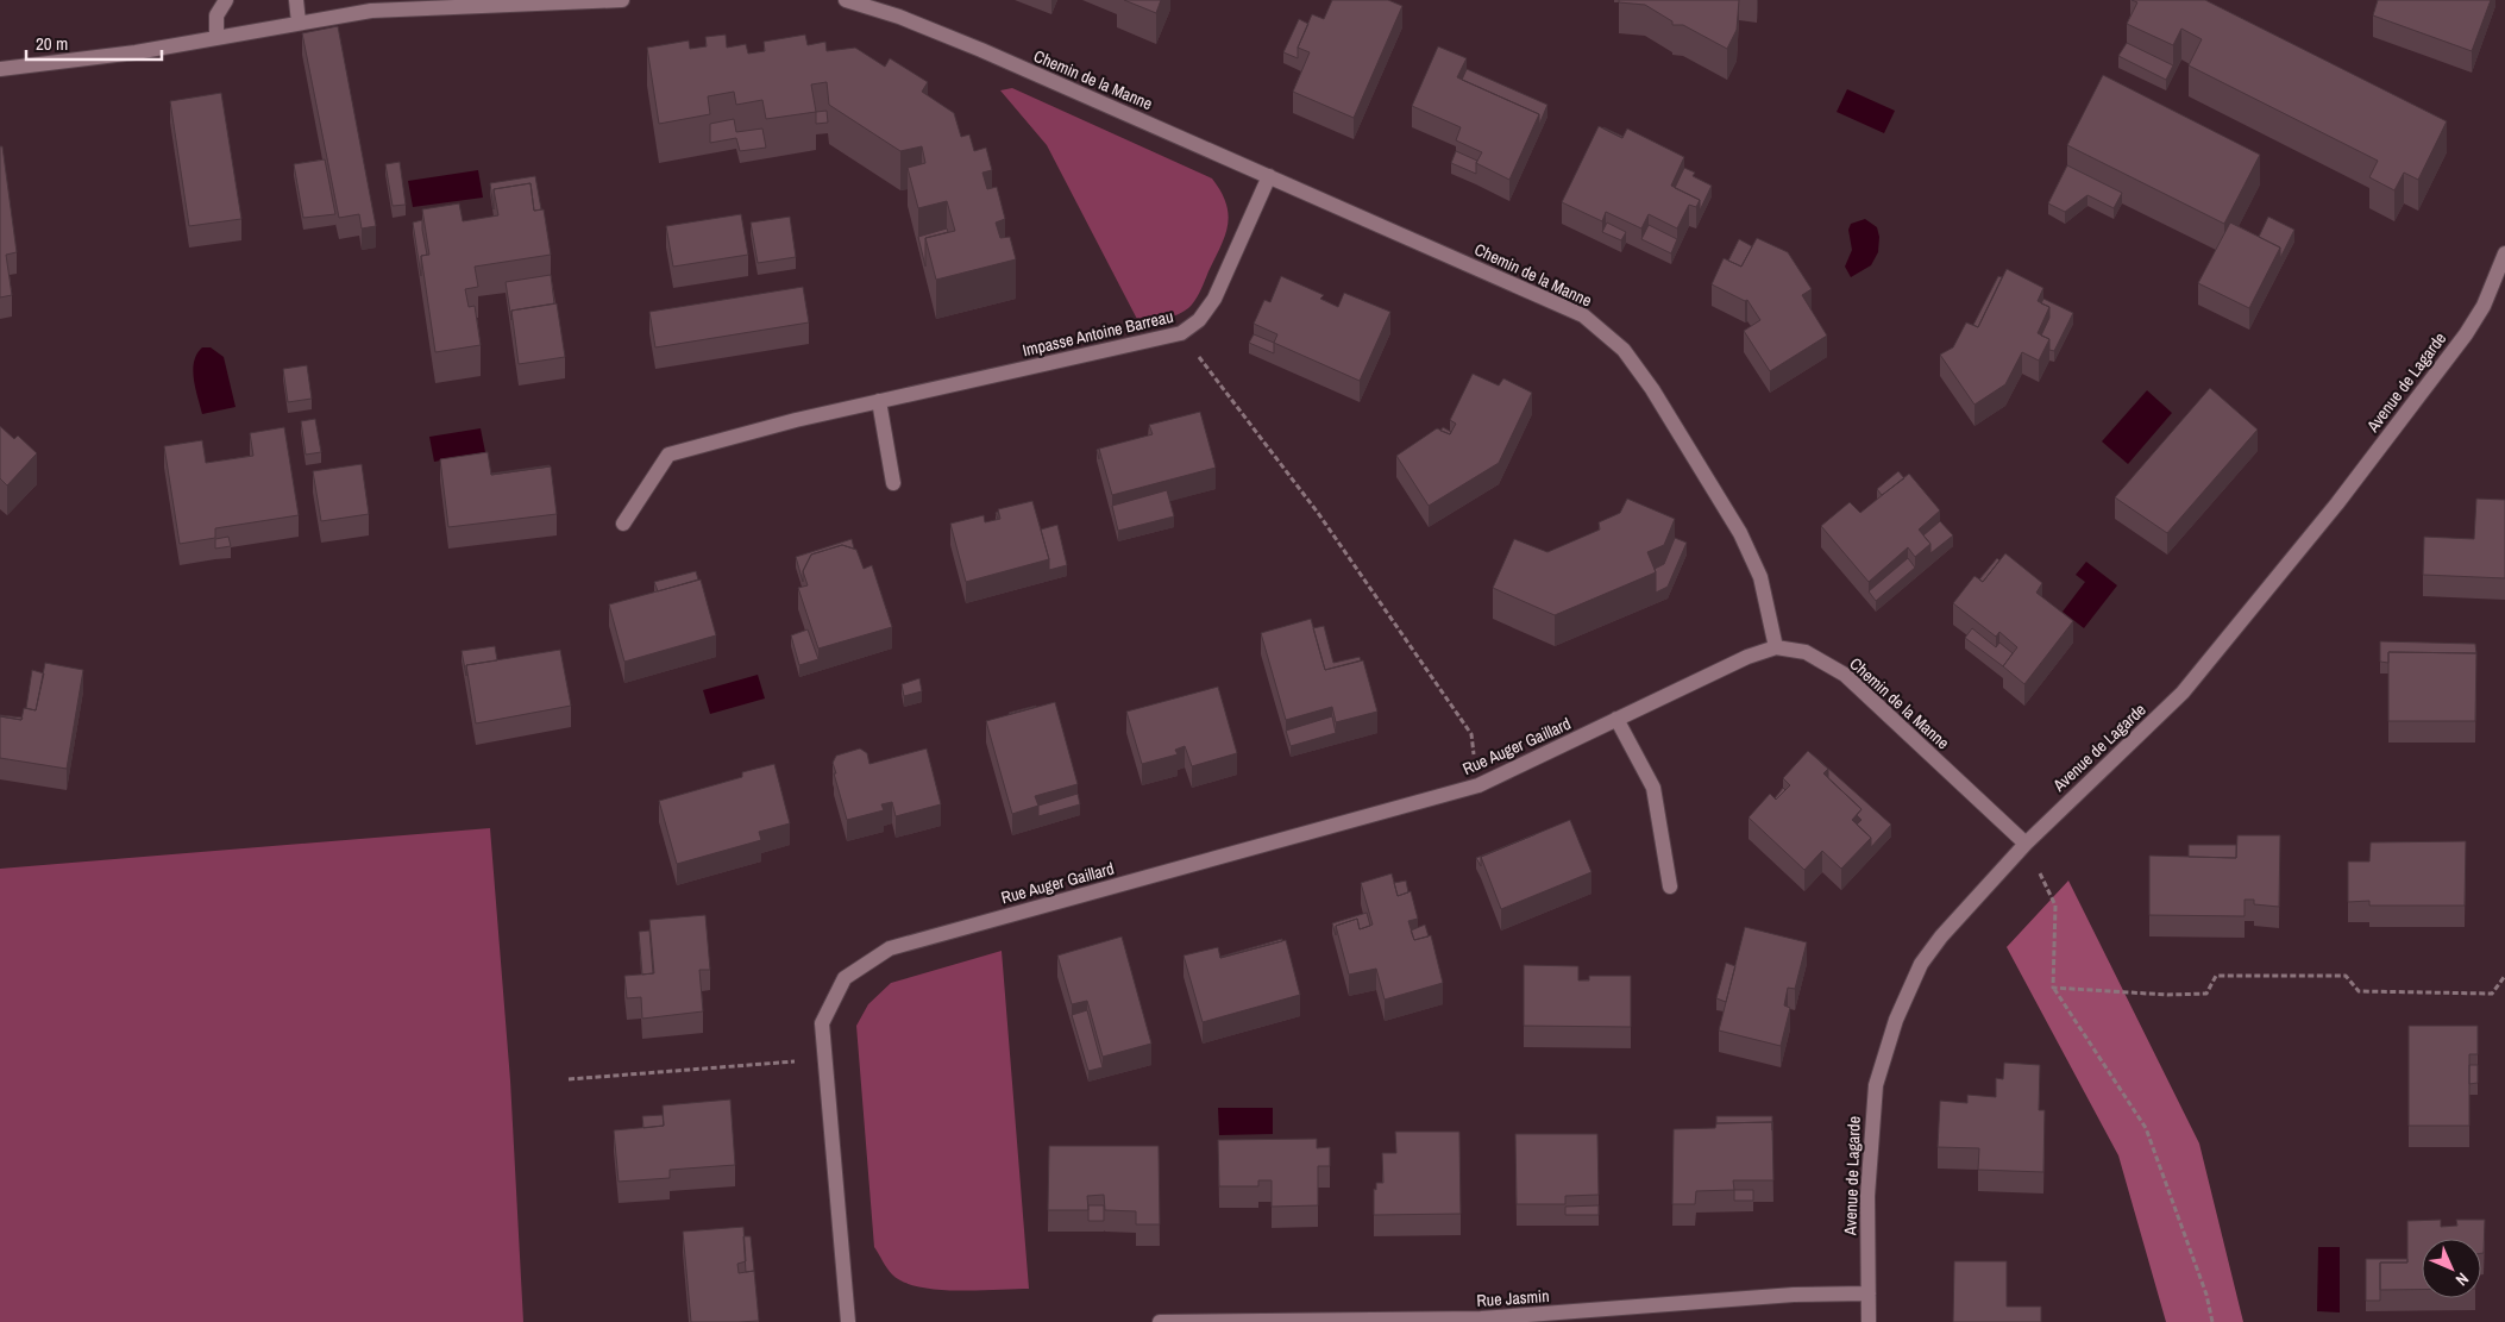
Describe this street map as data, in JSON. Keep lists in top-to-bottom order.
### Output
{
  "streets": {
    "street": [
      "Chemin de la Manne",
      "Impasse Antoine Barreau",
      "Avenue de Lagarde",
      "Rue Auger Gaillard",
      "Rue Jasmin"
    ]
  },
  "crossings": [
    ["Chemin de la Manne", "Impasse Antoine Barreau"],
    ["Chemin de la Manne", "Avenue de Lagarde"],
    ["Chemin de la Manne", "Rue Auger Gaillard"],
    ["Avenue de Lagarde", "Rue Jasmin"]
  ],
  "scale_bar": "20 m",
  "north": "bottom right"
}
